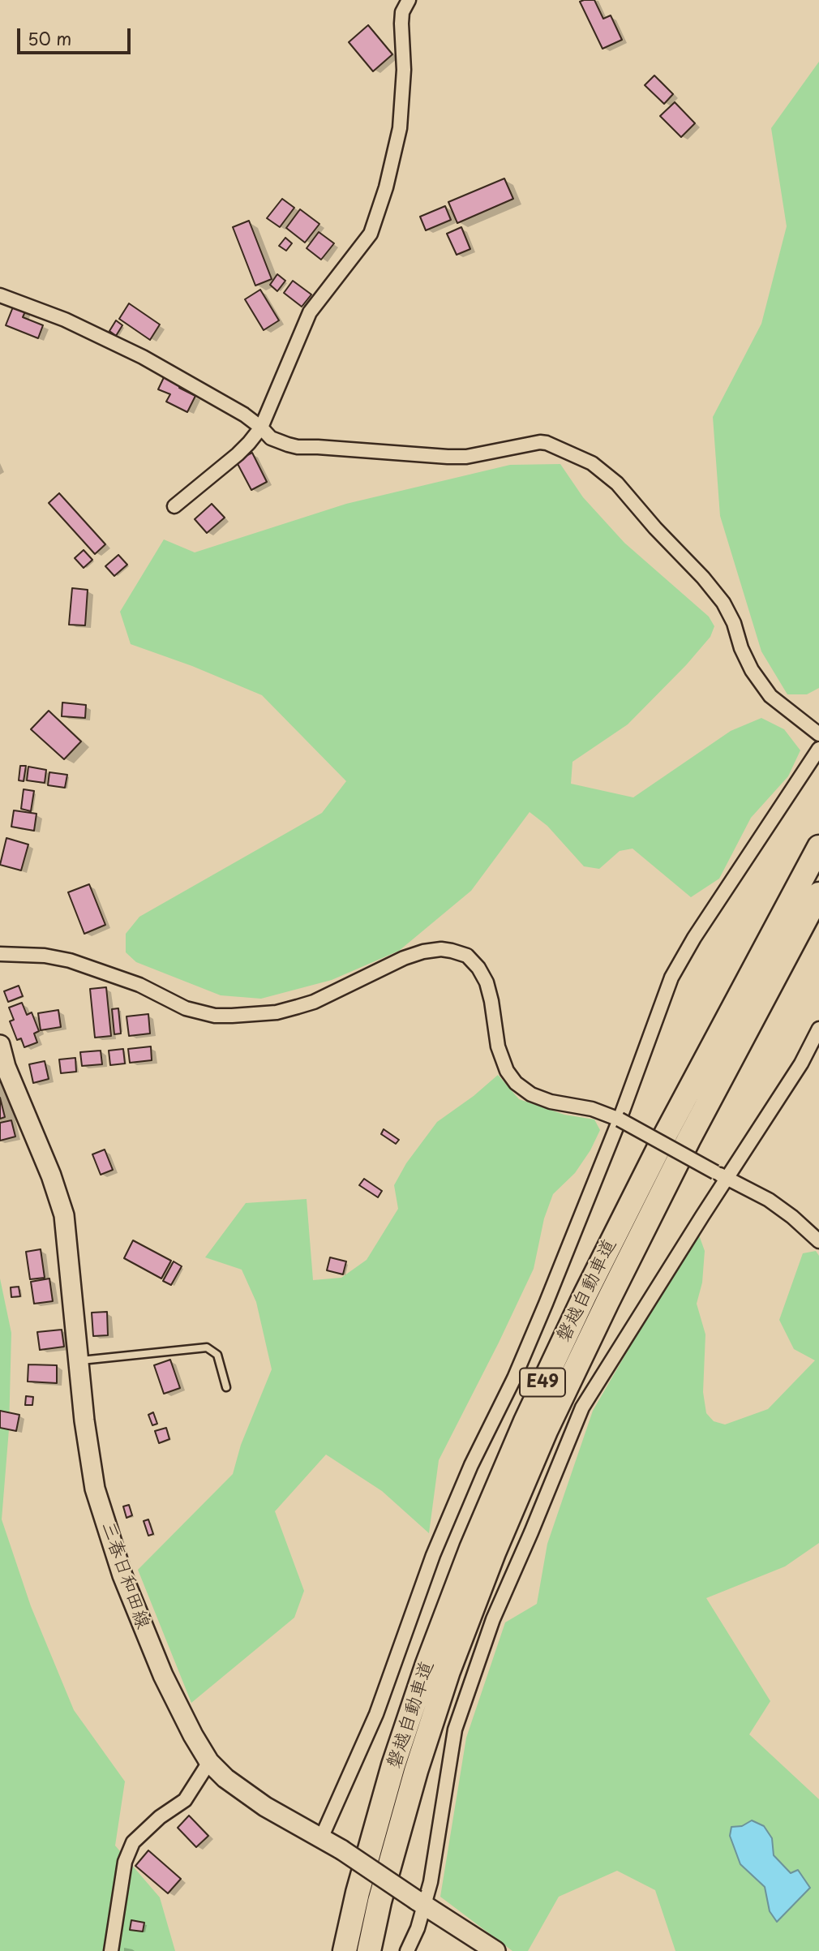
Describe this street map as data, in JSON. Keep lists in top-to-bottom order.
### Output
{
  "streets": {
    "highway": ["磐越自動車道", "E49"],
    "main road": ["三春日和田線"]
  },
  "scale_bar": "50 m"
}
